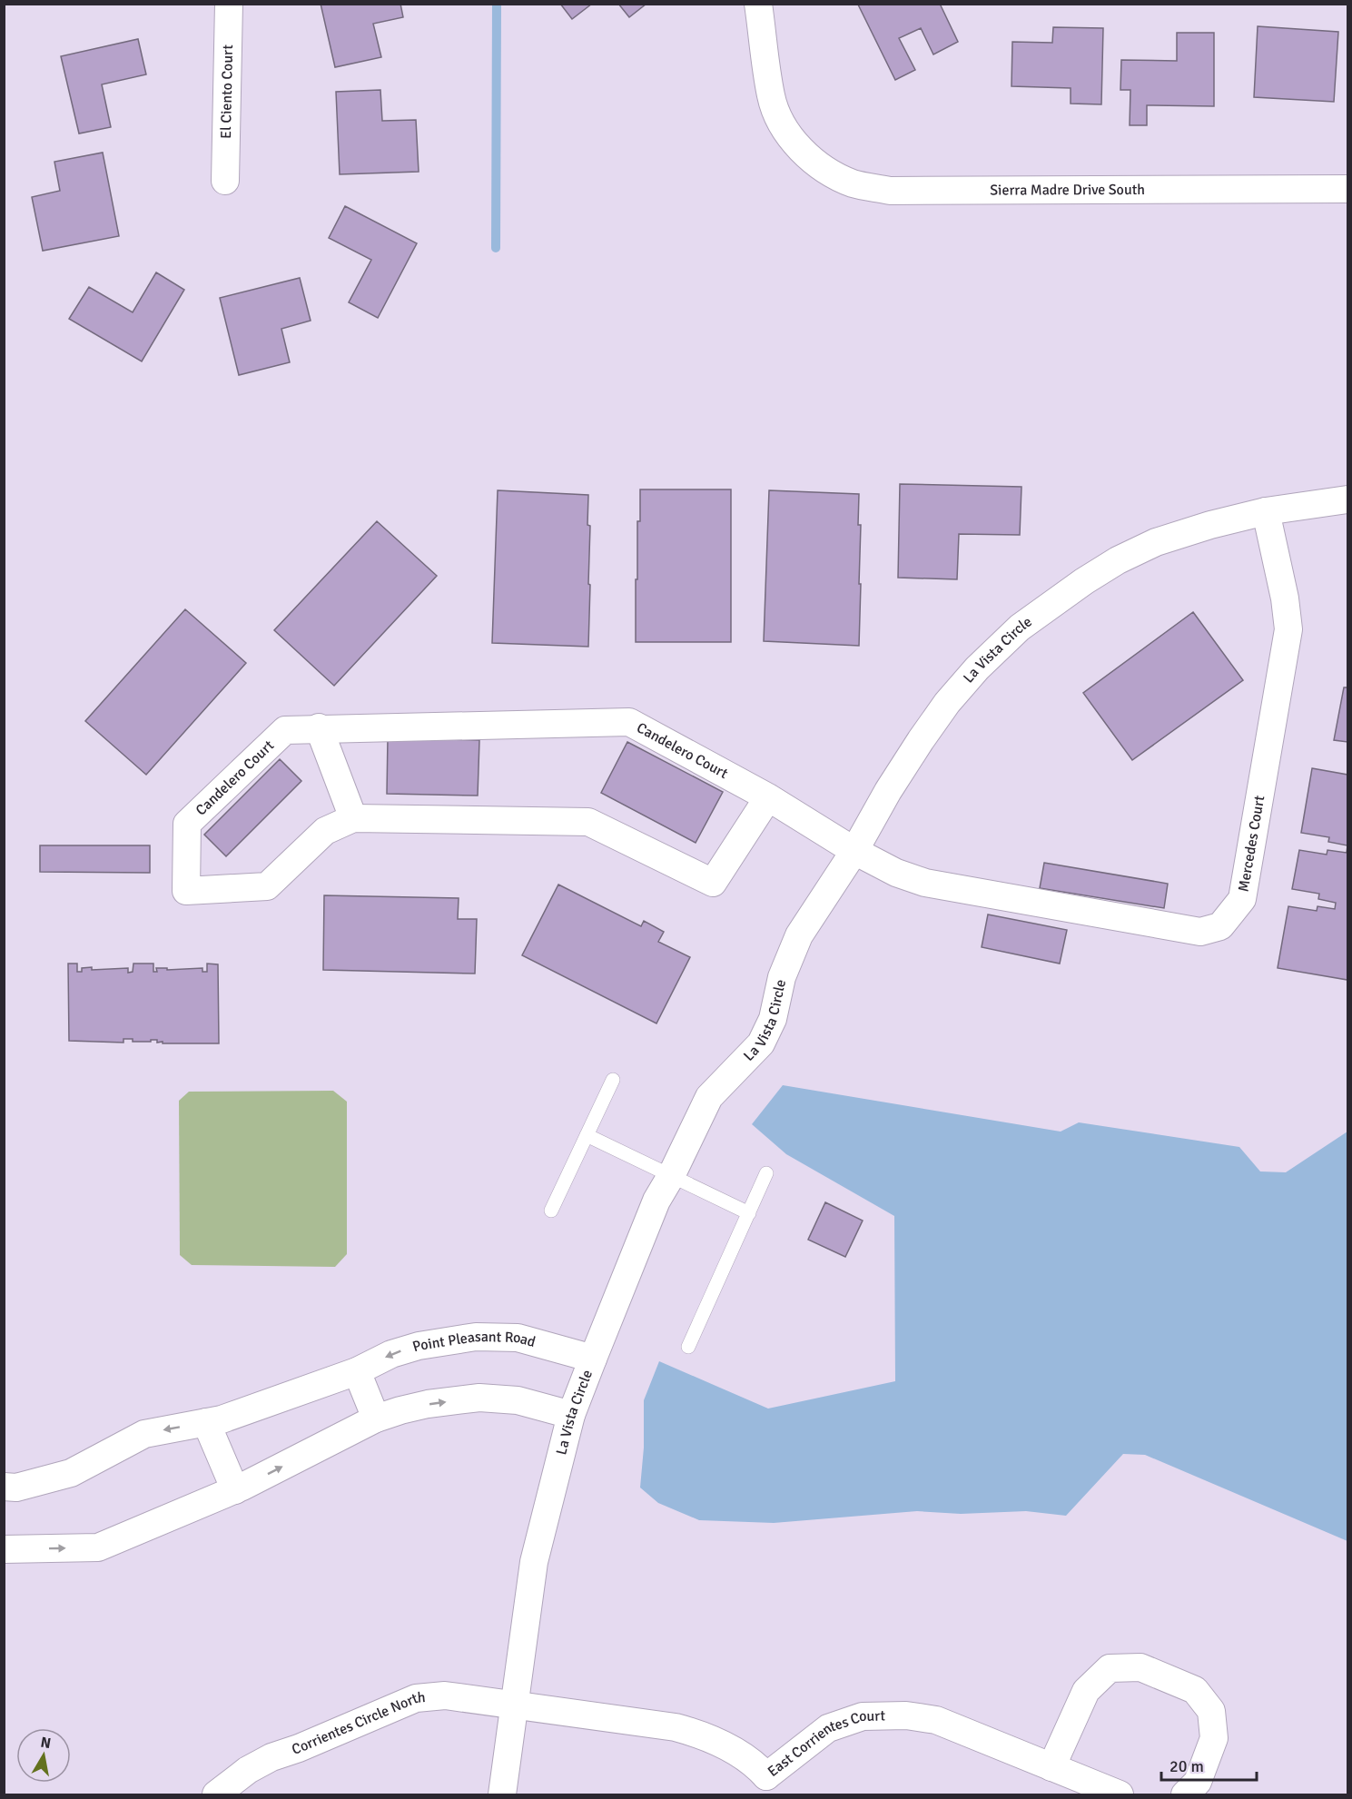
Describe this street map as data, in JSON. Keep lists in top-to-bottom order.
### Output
{
  "streets": {
    "street": [
      "El Ciento Court",
      "Sierra Madre Drive South",
      "La Vista Circle",
      "Candelero Court",
      "Mercedes Court",
      "Point Pleasant Road",
      "Corrientes Circle North",
      "East Corrientes Court"
    ]
  },
  "crossings": [
    ["La Vista Circle", "Candelero Court"],
    ["La Vista Circle", "Mercedes Court"],
    ["La Vista Circle", "Point Pleasant Road"],
    ["La Vista Circle", "Corrientes Circle North"],
    ["La Vista Circle", "East Corrientes Court"],
    ["Candelero Court", "Mercedes Court"],
    ["Corrientes Circle North", "East Corrientes Court"]
  ],
  "scale_bar": "20 m",
  "north": "top"
}
